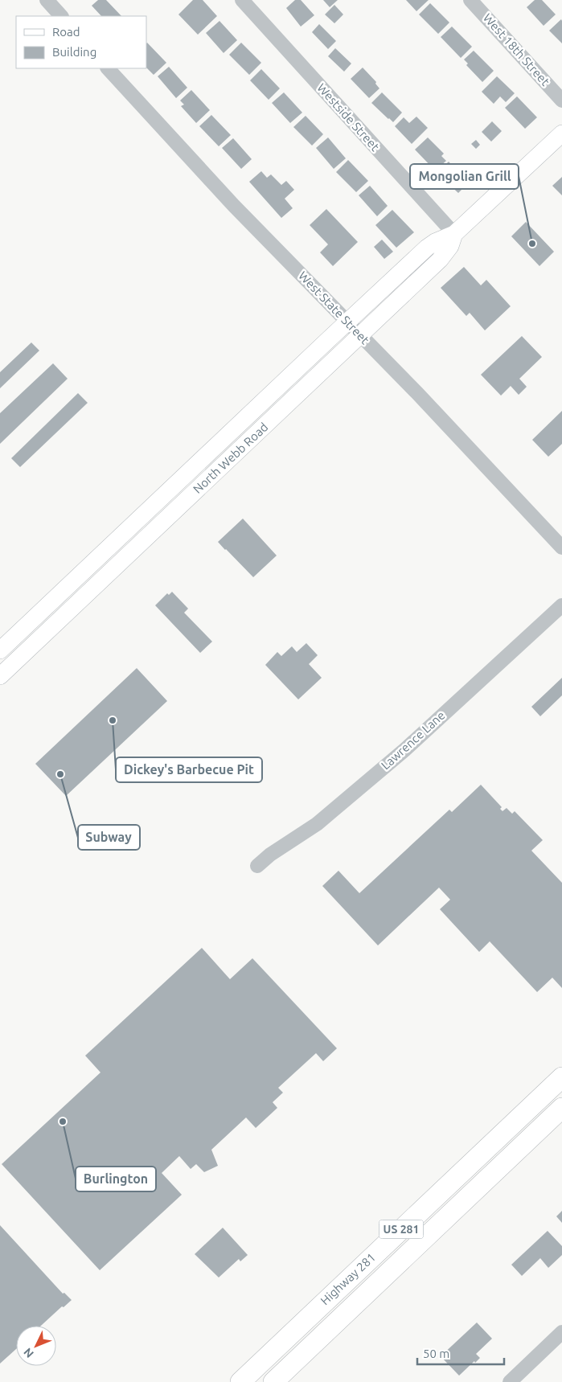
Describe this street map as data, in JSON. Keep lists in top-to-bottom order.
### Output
{
  "streets": {
    "highway": ["US 281", "Highway 281"],
    "main road": ["North Webb Road"],
    "street": [
      "West 18th Street",
      "Westside Street",
      "West State Street",
      "Lawrence Lane"
    ]
  },
  "crossings": [
    ["Westside Street", "North Webb Road"],
    ["West State Street", "North Webb Road"]
  ],
  "places": [
    "Mongolian Grill",
    "Dickey's Barbecue Pit",
    "Subway",
    "Burlington"
  ],
  "legend": ["Road", "Building"],
  "scale_bar": "50 m",
  "north": "bottom left"
}
